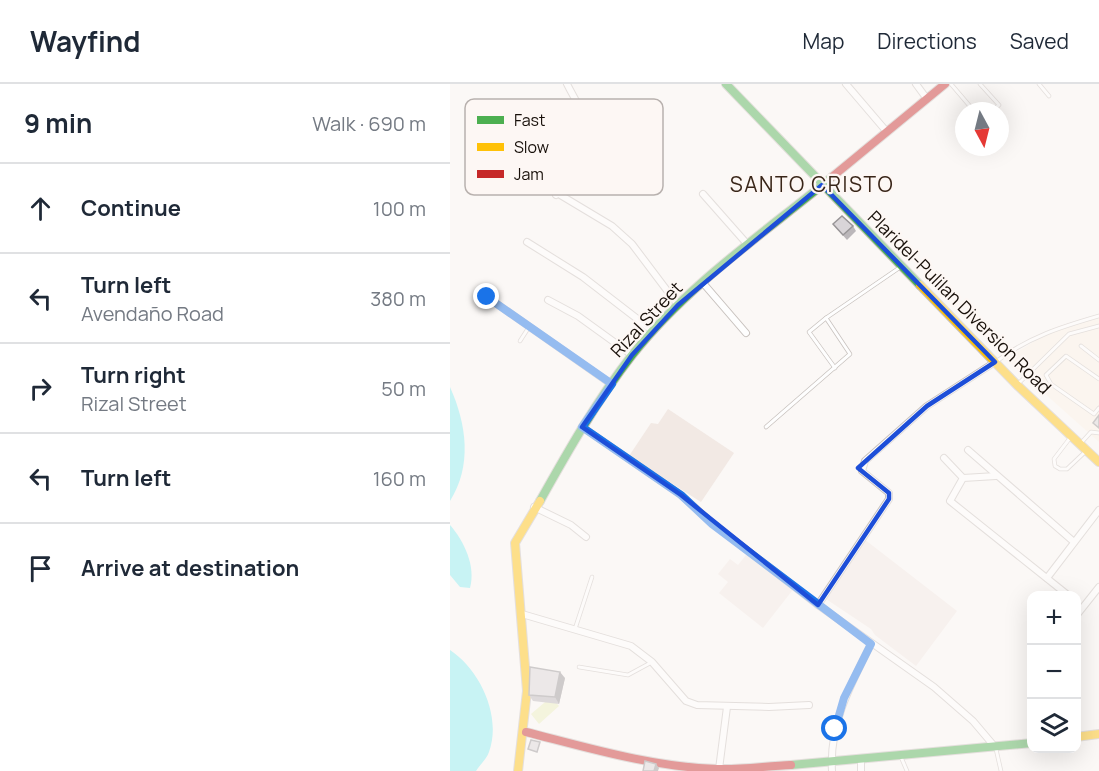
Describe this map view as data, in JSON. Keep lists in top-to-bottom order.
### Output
{
  "streets": {
    "main road": ["Plaridel-Pulilan Diversion Road", "Rizal Street"]
  },
  "crossings": [
    ["Plaridel-Pulilan Diversion Road", "Rizal Street"]
  ],
  "districts": ["SANTO CRISTO"],
  "legend": ["Fast", "Slow", "Jam"],
  "north": "bottom",
  "page": {
    "header": "Wayfind",
    "nav": ["Map", "Directions", "Saved"],
    "heading": ["9 min", "Walk · 690 m"],
    "list": [
      ["Continue", "100 m"],
      ["Turn left", "Avendaño Road", "380 m"],
      ["Turn right", "Rizal Street", "50 m"],
      ["Turn left", "160 m"],
      "Arrive at destination"
    ],
    "map_buttons": ["+", "−"]
  }
}
